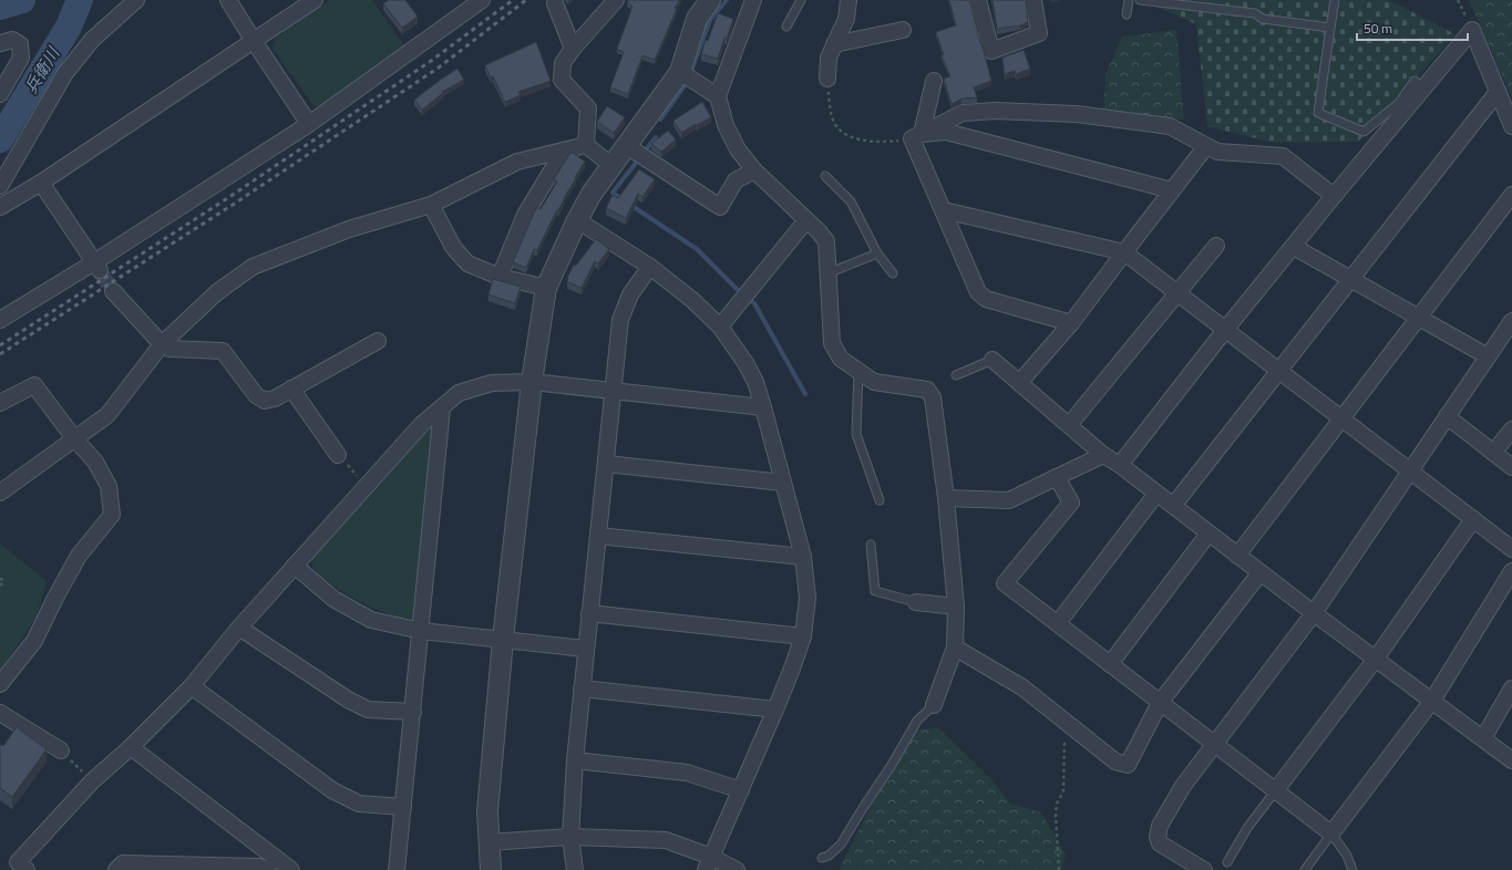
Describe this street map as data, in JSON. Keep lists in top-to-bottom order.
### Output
{
  "water": ["兵衛川"],
  "scale_bar": "50 m"
}
